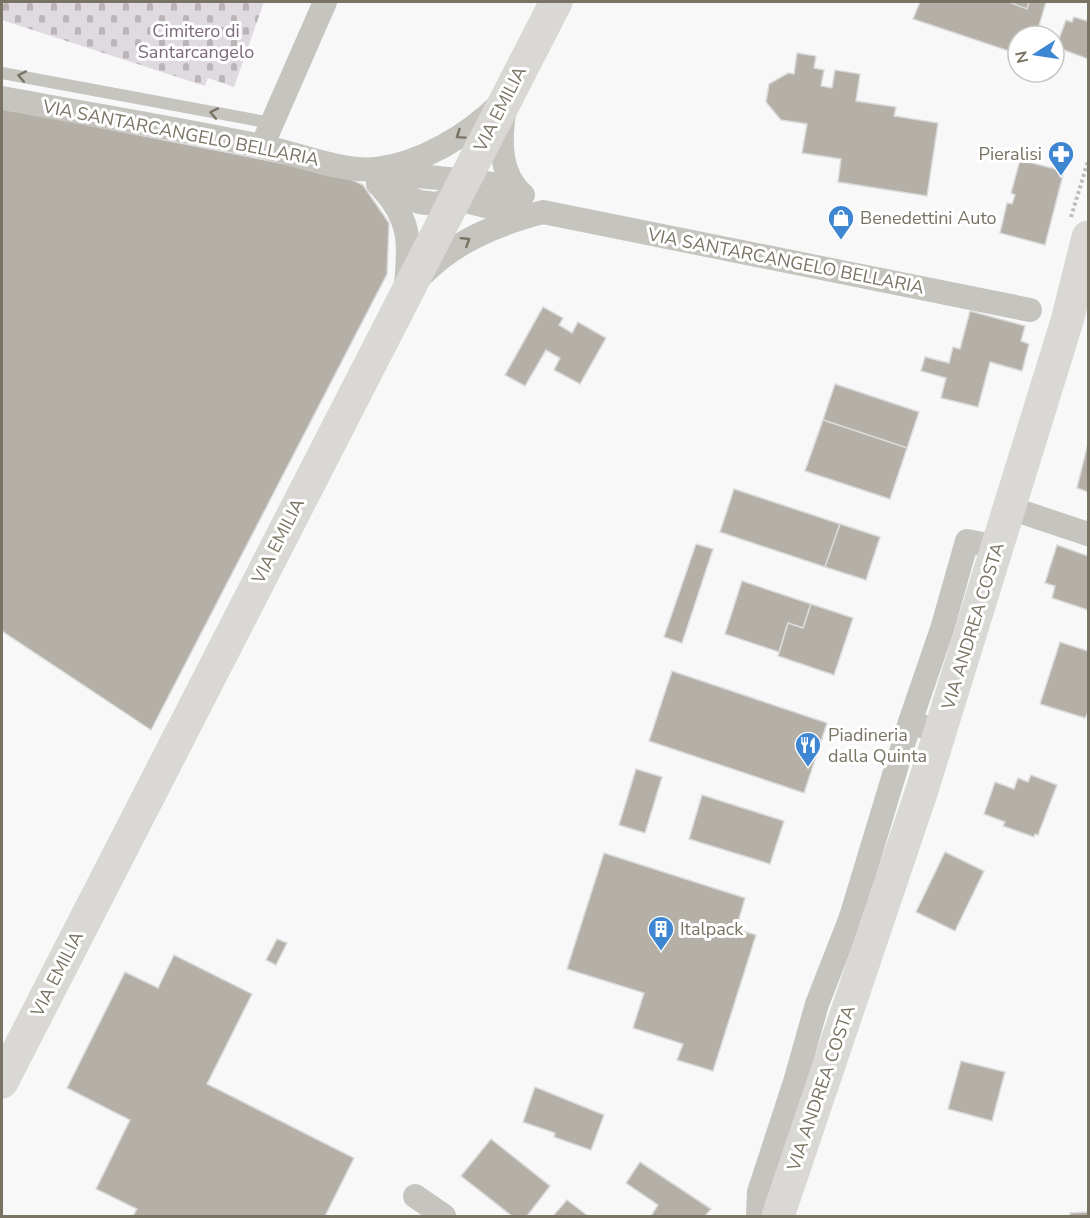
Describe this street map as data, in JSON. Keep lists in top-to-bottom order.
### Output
{
  "streets": {
    "main road": ["VIA EMILIA", "VIA ANDREA COSTA"],
    "street": ["VIA SANTARCANGELO BELLARIA"]
  },
  "crossings": [
    ["VIA EMILIA", "VIA SANTARCANGELO BELLARIA"]
  ],
  "parks": ["Cimitero di Santarcangelo"],
  "places": {
    "pharmacy": ["Pieralisi"],
    "shop": ["Benedettini Auto"],
    "restaurant": ["Piadineria dalla Quinta"],
    "building": ["Italpack"]
  },
  "north": "left"
}
